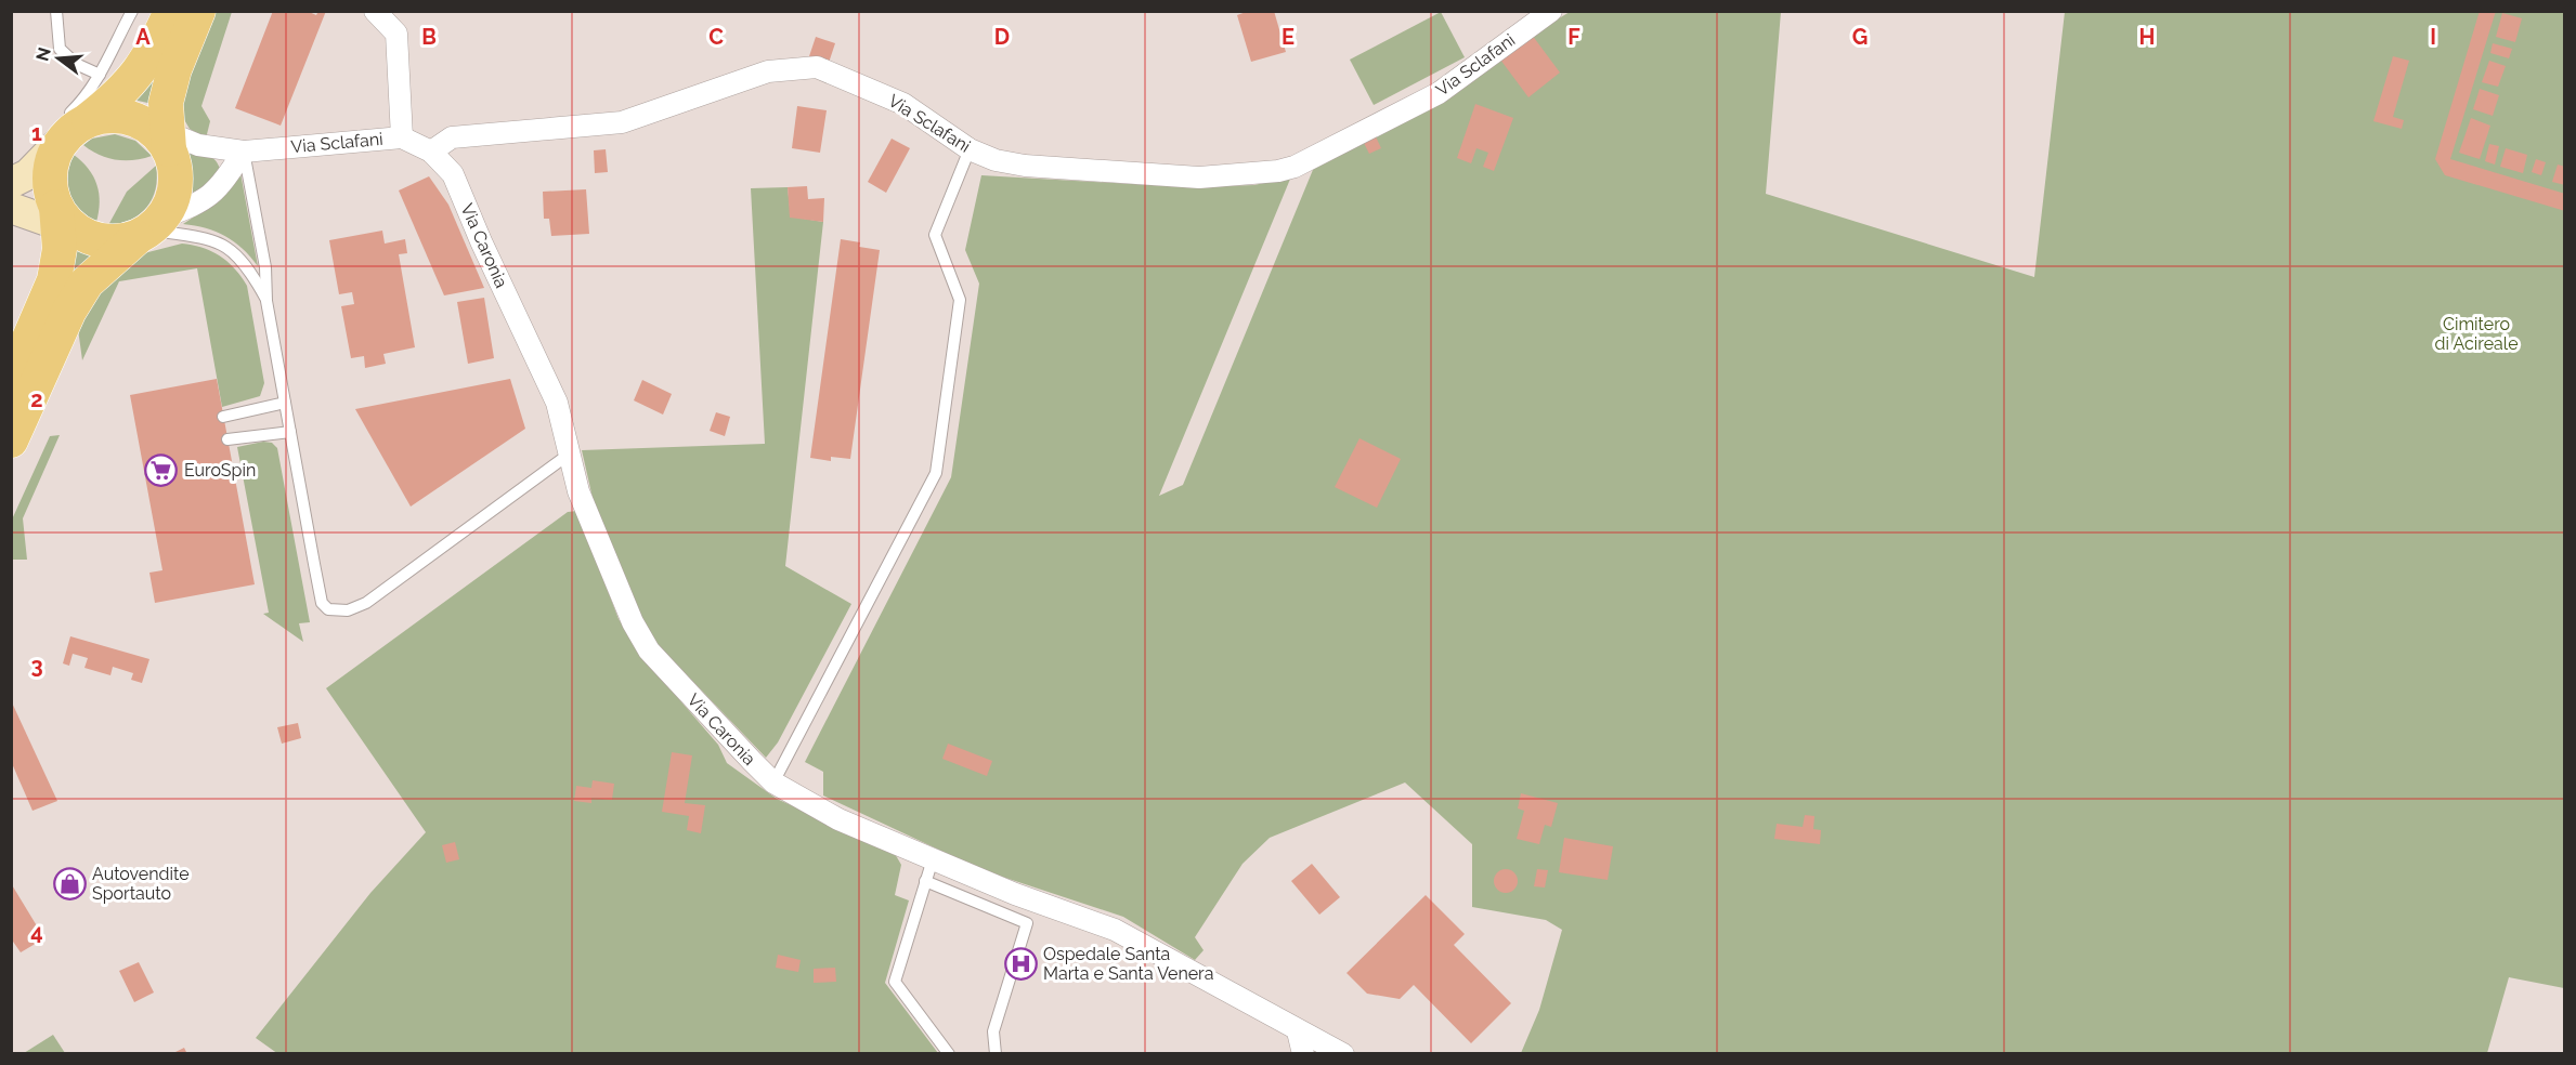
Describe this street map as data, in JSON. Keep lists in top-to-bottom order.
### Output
{
  "streets": {
    "street": ["Via Sclafani", "Via Caronia"]
  },
  "crossings": [
    ["Via Sclafani", "Via Caronia"]
  ],
  "parks": ["Cimitero di Acireale"],
  "places": {
    "supermarket": ["EuroSpin"],
    "shop": ["Autovendite Sportauto"],
    "hospital": ["Ospedale Santa Marta e Santa Venera"]
  },
  "north": "left",
  "grid": {
    "columns": [
      "A",
      "B",
      "C",
      "D",
      "E",
      "F",
      "G",
      "H",
      "I"
    ],
    "rows": [
      "1",
      "2",
      "3",
      "4"
    ]
  }
}
